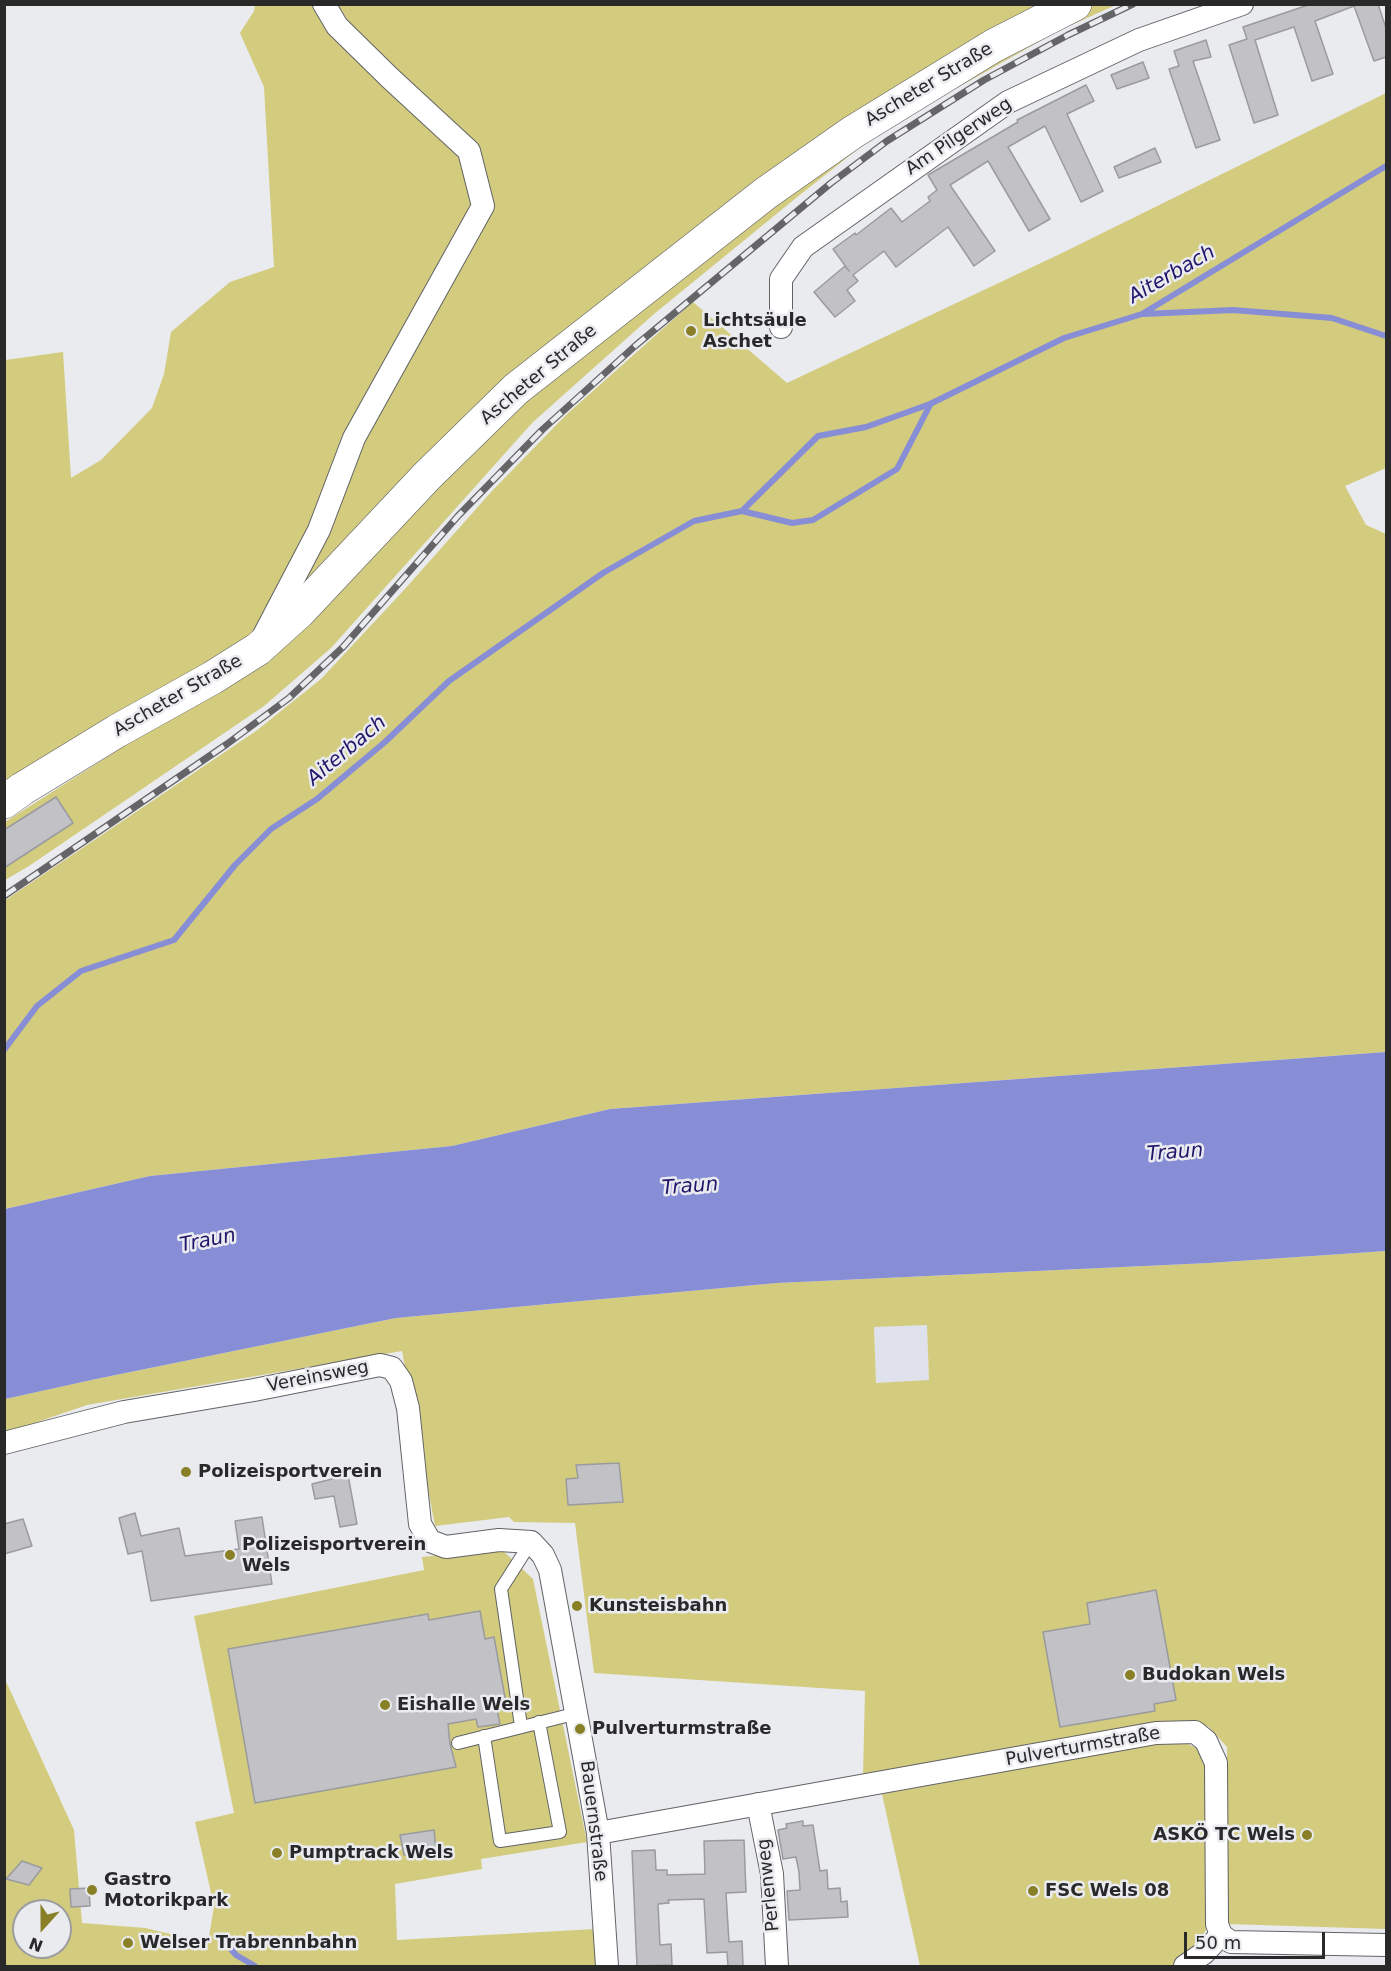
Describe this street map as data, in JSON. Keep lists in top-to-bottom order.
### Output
{
  "streets": {
    "main road": ["Ascheter Straße"],
    "street": [
      "Am Pilgerweg",
      "Vereinsweg",
      "Pulverturmstraße",
      "Bauernstraße",
      "Perlenweg"
    ]
  },
  "crossings": [
    ["Vereinsweg", "Bauernstraße"],
    ["Pulverturmstraße", "Bauernstraße"],
    ["Pulverturmstraße", "Perlenweg"]
  ],
  "water": ["Aiterbach", "Traun"],
  "places": [
    "Lichtsäule Aschet",
    "Polizeisportverein",
    "Polizeisportverein Wels",
    "Kunsteisbahn",
    "Budokan Wels",
    "Eishalle Wels",
    "Pulverturmstraße",
    "ASKÖ TC Wels",
    "Pumptrack Wels",
    "Gastro Motorikpark",
    "FSC Wels 08",
    "Welser Trabrennbahn"
  ],
  "scale_bar": "50 m",
  "north": "bottom"
}
